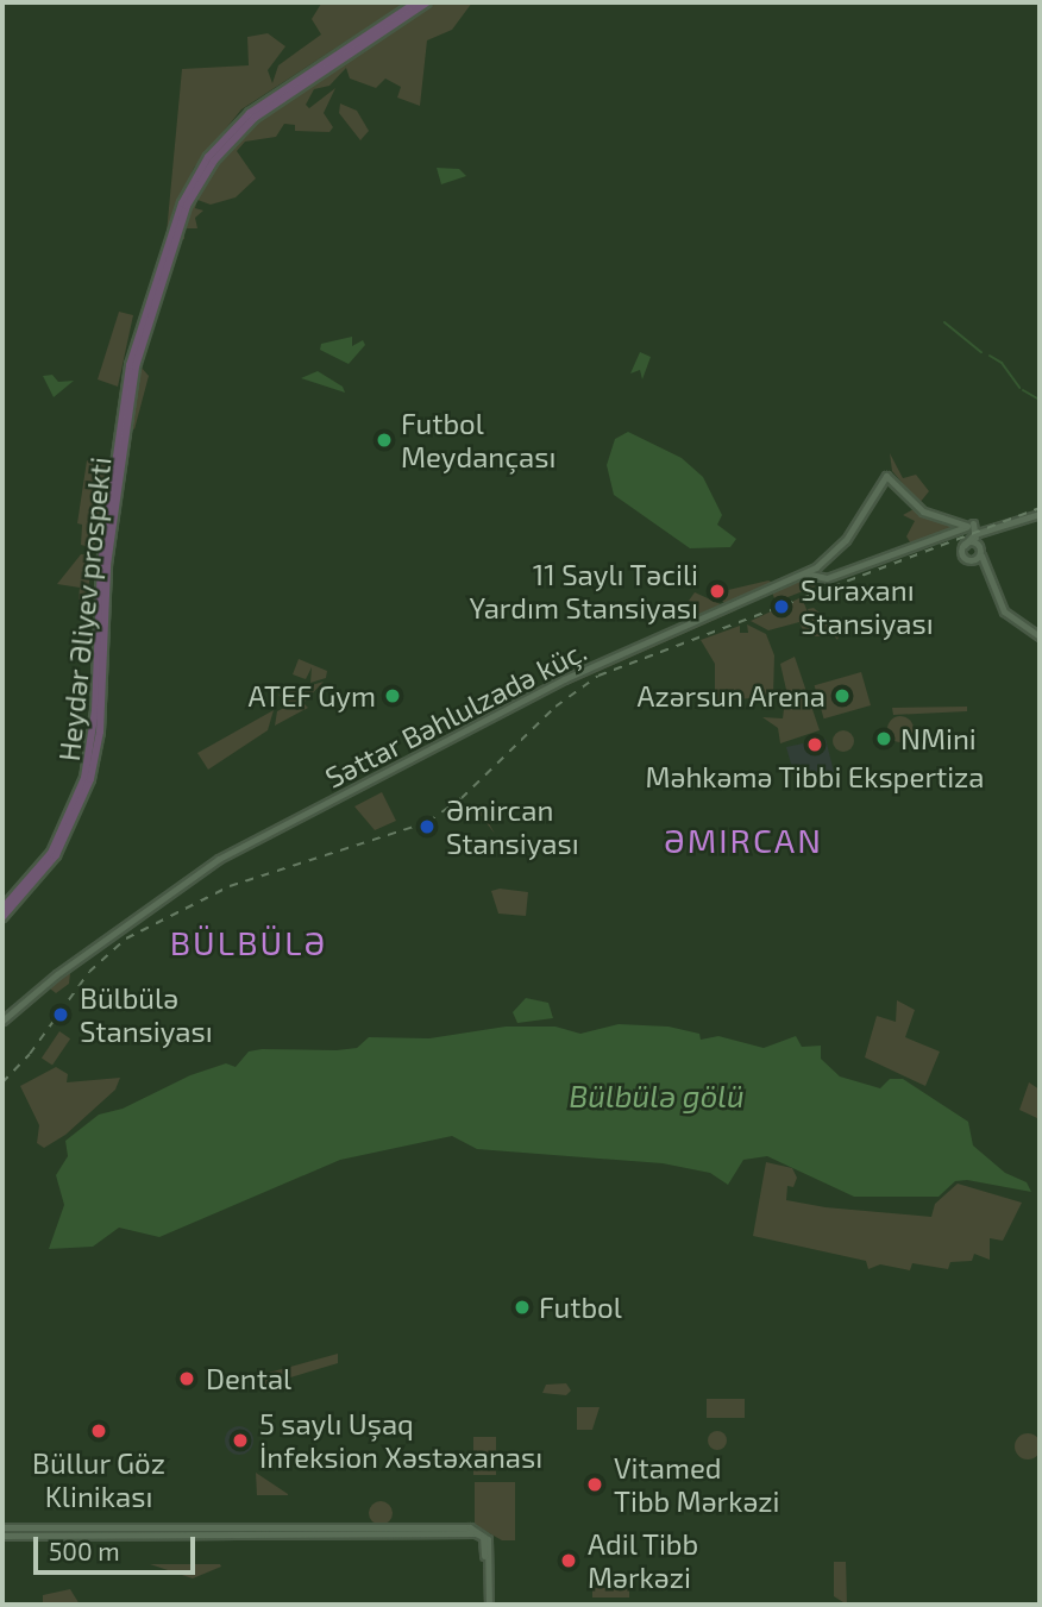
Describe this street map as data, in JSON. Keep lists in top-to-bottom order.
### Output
{
  "streets": {
    "highway": ["Heydər Əliyev prospekti"],
    "main road": ["Səttar Bəhlulzadə küç."]
  },
  "districts": ["ƏMIRCAN", "BÜLBÜLƏ"],
  "water": ["Bülbülə gölü"],
  "places": [
    "Futbol Meydançası",
    "11 Saylı Təcili Yardım Stansiyası",
    "Suraxanı Stansiyası",
    "ATEF Gym",
    "Azərsun Arena",
    "NMini",
    "Məhkəmə Tibbi Ekspertiza",
    "Əmircan Stansiyası",
    "Bülbülə Stansiyası",
    "Futbol",
    "Dental",
    "Büllur Göz Klinikası",
    "5 saylı Uşaq İnfeksion Xəstəxanası",
    "Vitamed Tibb Mərkəzi",
    "Adil Tibb Mərkəzi"
  ],
  "scale_bar": "500 m"
}
